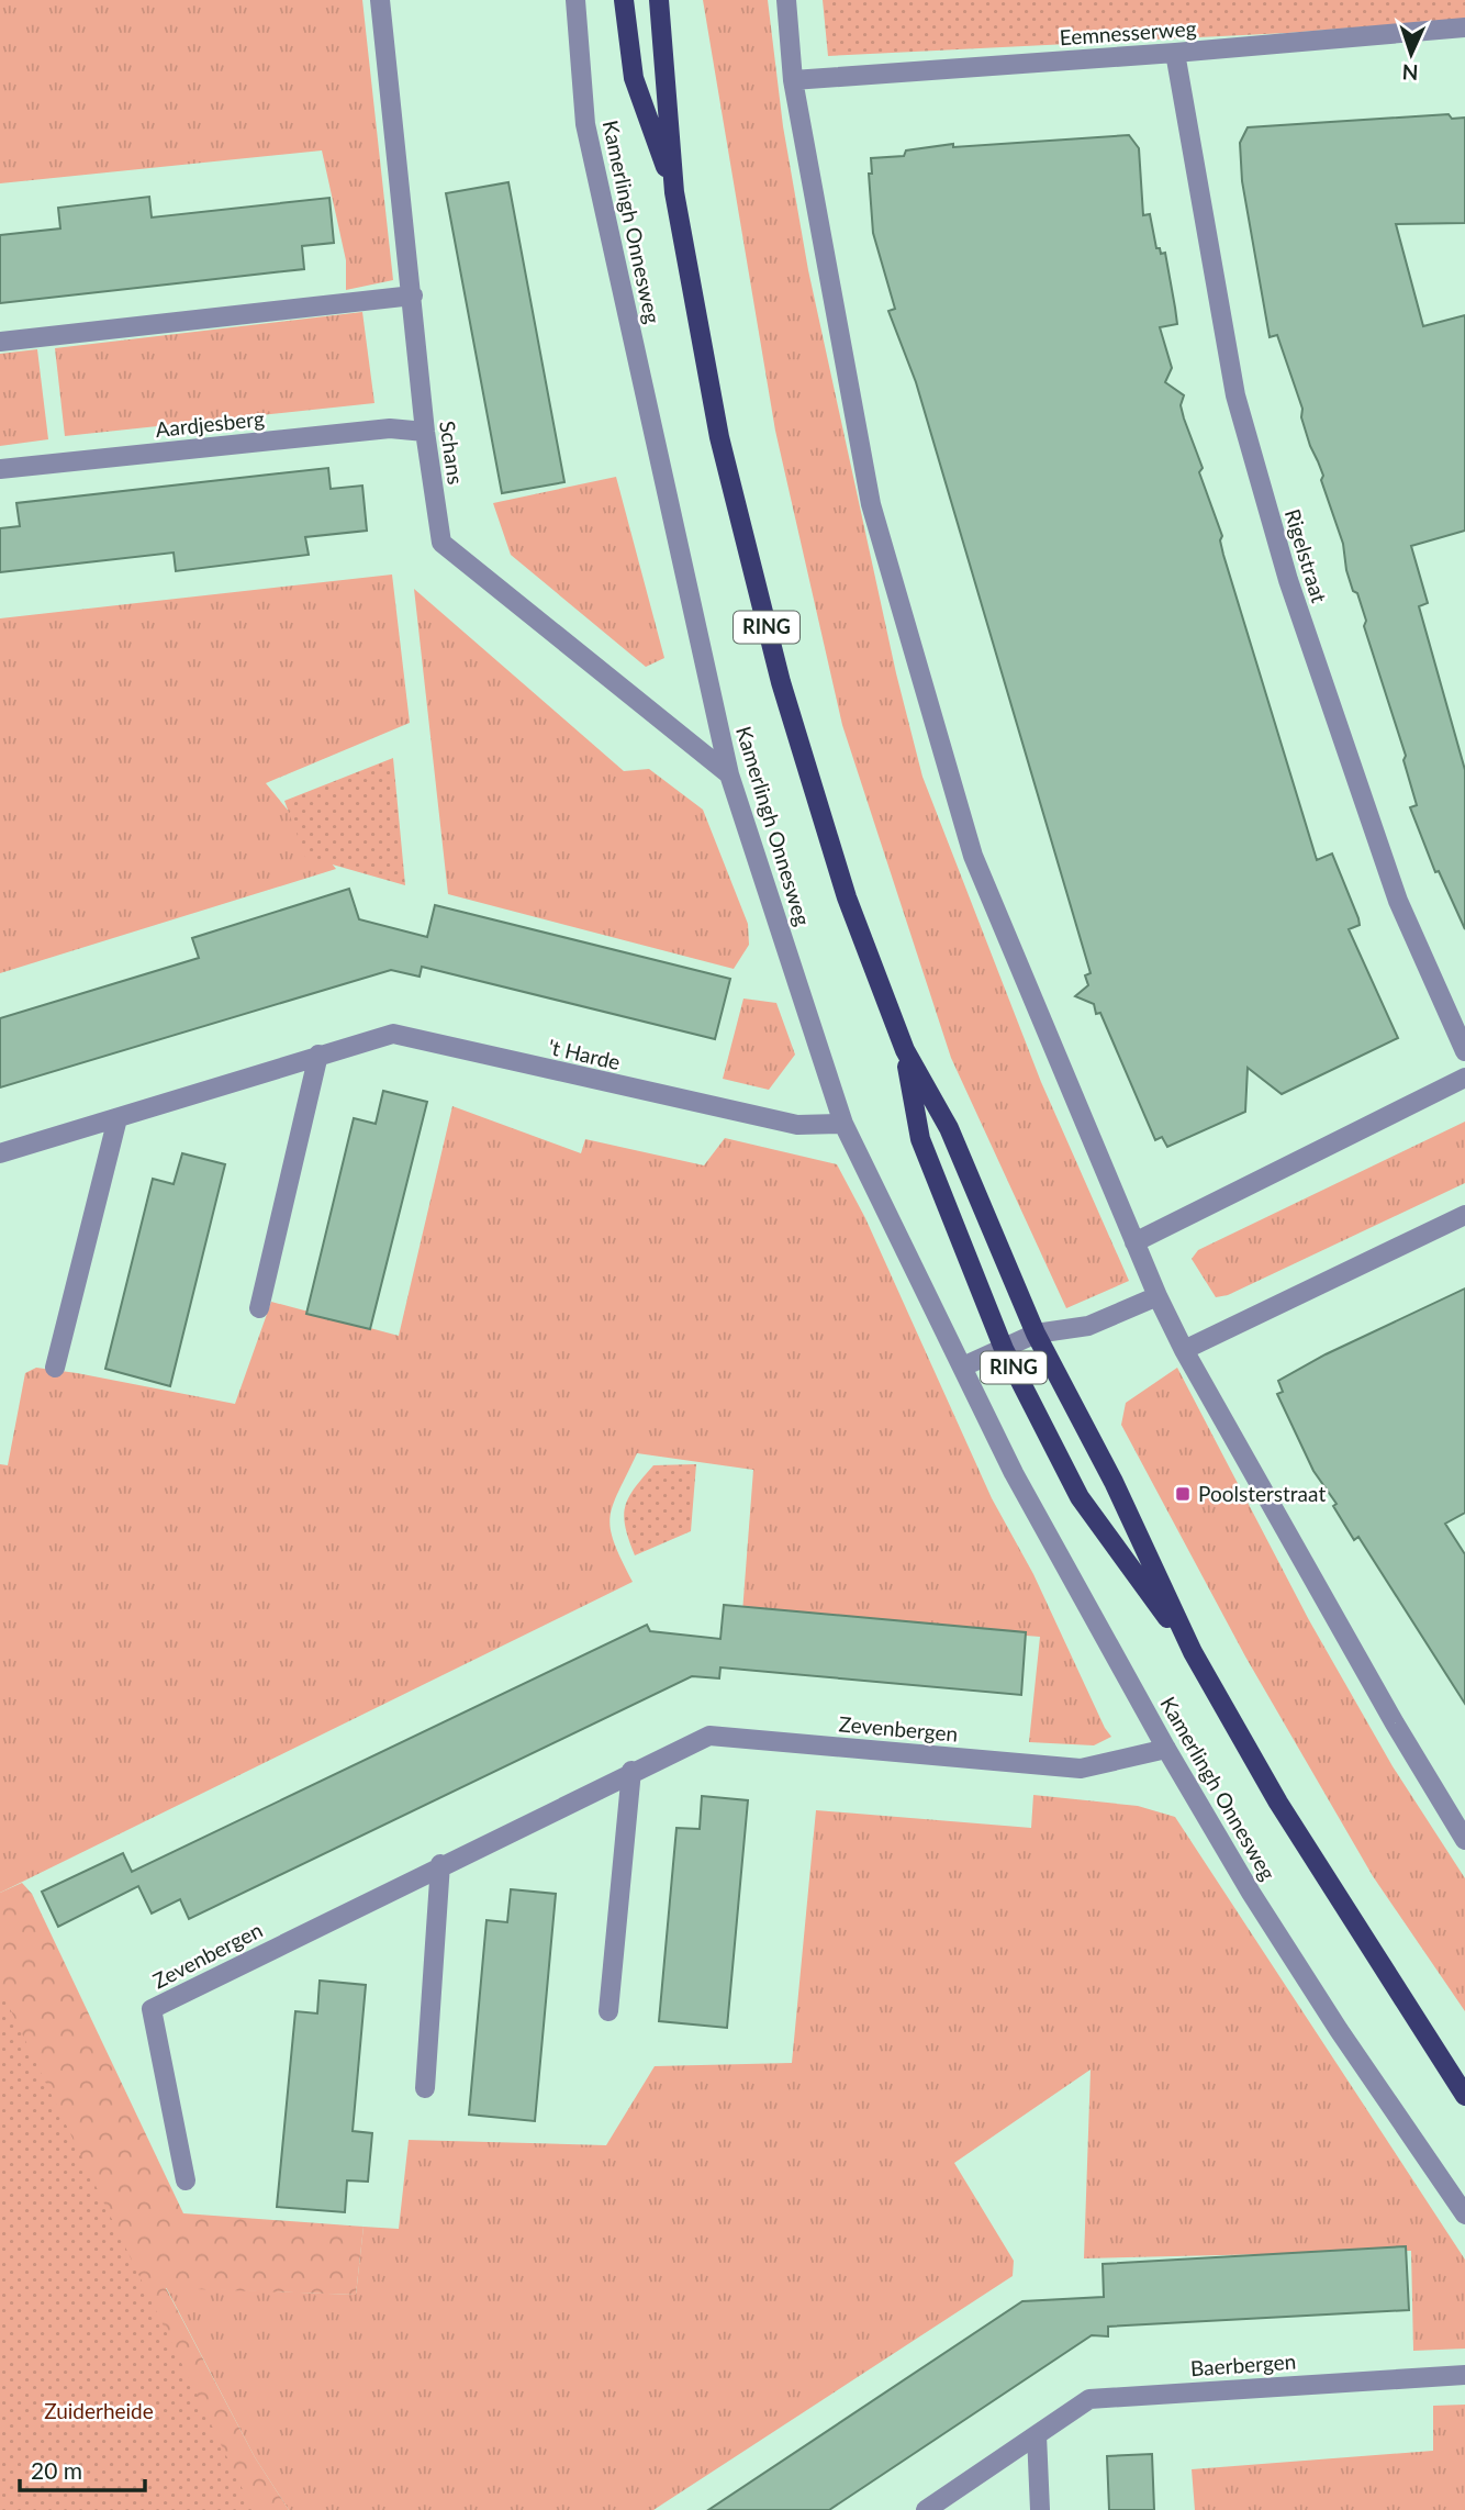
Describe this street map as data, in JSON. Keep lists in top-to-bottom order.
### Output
{
  "streets": {
    "main road": ["Kamerlingh Onnesweg", "RING"],
    "street": [
      "Eemnesserweg",
      "Aardjesberg",
      "Schans",
      "Rigelstraat",
      "'t Harde",
      "Zevenbergen",
      "Baerbergen"
    ]
  },
  "crossings": [
    ["Eemnesserweg", "Rigelstraat"],
    ["Kamerlingh Onnesweg", "Schans"],
    ["Kamerlingh Onnesweg", "'t Harde"],
    ["Kamerlingh Onnesweg", "Zevenbergen"],
    ["Aardjesberg", "Schans"]
  ],
  "parks": ["Zuiderheide"],
  "places": {
    "transit": ["Poolsterstraat"]
  },
  "scale_bar": "20 m",
  "north": "bottom"
}
